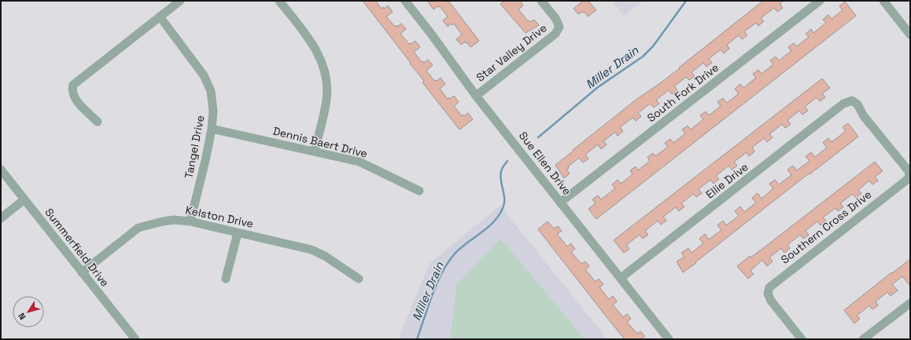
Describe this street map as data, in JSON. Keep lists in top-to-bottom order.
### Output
{
  "streets": {
    "street": [
      "Star Valley Drive",
      "South Fork Drive",
      "Dennis Baert Drive",
      "Tangel Drive",
      "Sue Ellen Drive",
      "Ellie Drive",
      "Kelston Drive",
      "Southern Cross Drive",
      "Summerfield Drive"
    ]
  },
  "crossings": [
    ["Star Valley Drive", "Sue Ellen Drive"],
    ["South Fork Drive", "Sue Ellen Drive"],
    ["Dennis Baert Drive", "Tangel Drive"],
    ["Tangel Drive", "Kelston Drive"],
    ["Sue Ellen Drive", "Ellie Drive"],
    ["Ellie Drive", "Southern Cross Drive"],
    ["Kelston Drive", "Summerfield Drive"]
  ],
  "water": ["Miller Drain"],
  "north": "bottom left"
}
